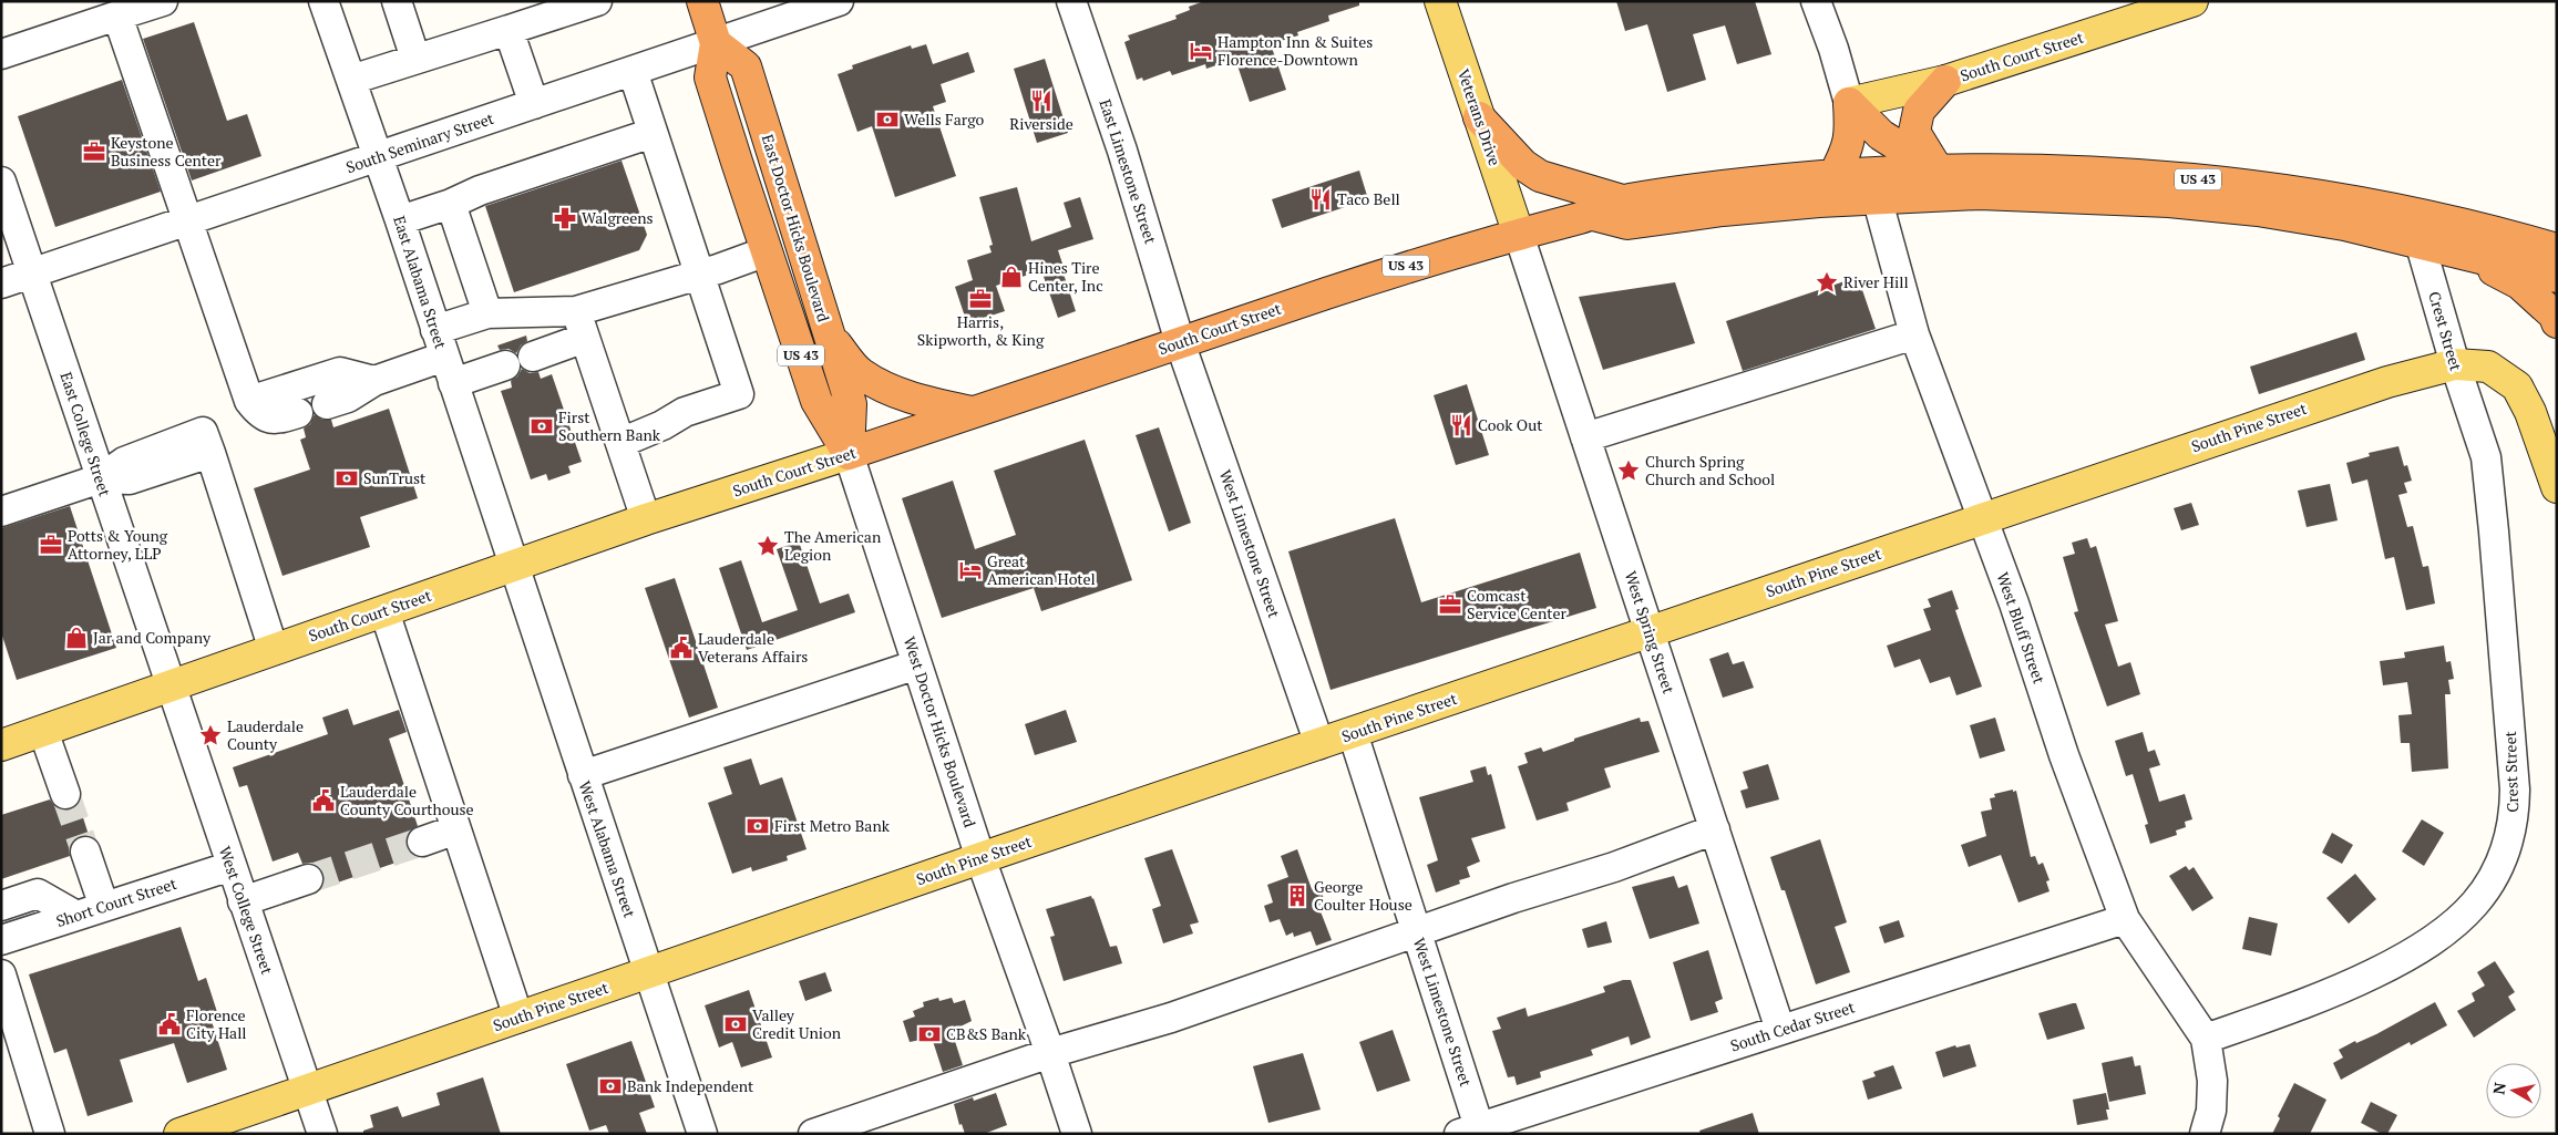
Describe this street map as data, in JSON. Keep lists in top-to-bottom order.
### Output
{
  "streets": {
    "highway": ["South Court Street", "US 43", "East Doctor Hicks Boulevard"],
    "main road": ["Veterans Drive", "South Pine Street"],
    "street": [
      "South Seminary Street",
      "East Limestone Street",
      "East Alabama Street",
      "Crest Street",
      "East College Street",
      "West Limestone Street",
      "West Bluff Street",
      "West Spring Street",
      "West Doctor Hicks Boulevard",
      "West Alabama Street",
      "Short Court Street",
      "West College Street",
      "South Cedar Street"
    ]
  },
  "crossings": [
    ["South Court Street", "Veterans Drive"],
    ["South Court Street", "East Limestone Street"],
    ["South Court Street", "US 43"],
    ["South Court Street", "East Doctor Hicks Boulevard"],
    ["South Court Street", "East Alabama Street"],
    ["South Court Street", "East College Street"],
    ["South Court Street", "West Limestone Street"],
    ["South Court Street", "West Spring Street"],
    ["South Court Street", "West Doctor Hicks Boulevard"],
    ["South Court Street", "West Alabama Street"],
    ["South Court Street", "West College Street"],
    ["Veterans Drive", "West Spring Street"],
    ["South Seminary Street", "East Doctor Hicks Boulevard"],
    ["South Seminary Street", "East Alabama Street"],
    ["South Seminary Street", "East College Street"],
    ["East Limestone Street", "West Limestone Street"],
    ["US 43", "East Doctor Hicks Boulevard"],
    ["US 43", "Crest Street"],
    ["US 43", "West Bluff Street"],
    ["East Doctor Hicks Boulevard", "West Doctor Hicks Boulevard"],
    ["East Alabama Street", "West Alabama Street"],
    ["Crest Street", "South Pine Street"],
    ["Crest Street", "West Bluff Street"],
    ["South Pine Street", "West Limestone Street"],
    ["South Pine Street", "West Bluff Street"],
    ["South Pine Street", "West Spring Street"],
    ["South Pine Street", "West Doctor Hicks Boulevard"],
    ["South Pine Street", "West Alabama Street"],
    ["South Pine Street", "West College Street"],
    ["East College Street", "West College Street"],
    ["West Limestone Street", "South Cedar Street"],
    ["West Bluff Street", "South Cedar Street"],
    ["West Spring Street", "South Cedar Street"],
    ["Short Court Street", "West College Street"]
  ],
  "places": {
    "hotel": ["Hampton Inn & Suites Florence-Downtown", "Great American Hotel"],
    "restaurant": ["Riverside", "Taco Bell", "Cook Out"],
    "bank": [
      "Wells Fargo",
      "First Southern Bank",
      "SunTrust",
      "First Metro Bank",
      "Valley Credit Union",
      "CB&S Bank",
      "Bank Independent"
    ],
    "office": [
      "Keystone Business Center",
      "Harris, Skipworth, & King",
      "Potts & Young Attorney, LLP",
      "Comcast Service Center"
    ],
    "pharmacy": ["Walgreens"],
    "shop": ["Hines Tire Center, Inc", "Jar and Company"],
    "place": [
      "River Hill",
      "Church Spring Church and School",
      "The American Legion",
      "Lauderdale County"
    ],
    "public building": ["Lauderdale Veterans Affairs", "Lauderdale County Courthouse", "Florence City Hall"],
    "building": ["George Coulter House"]
  },
  "north": "left"
}
